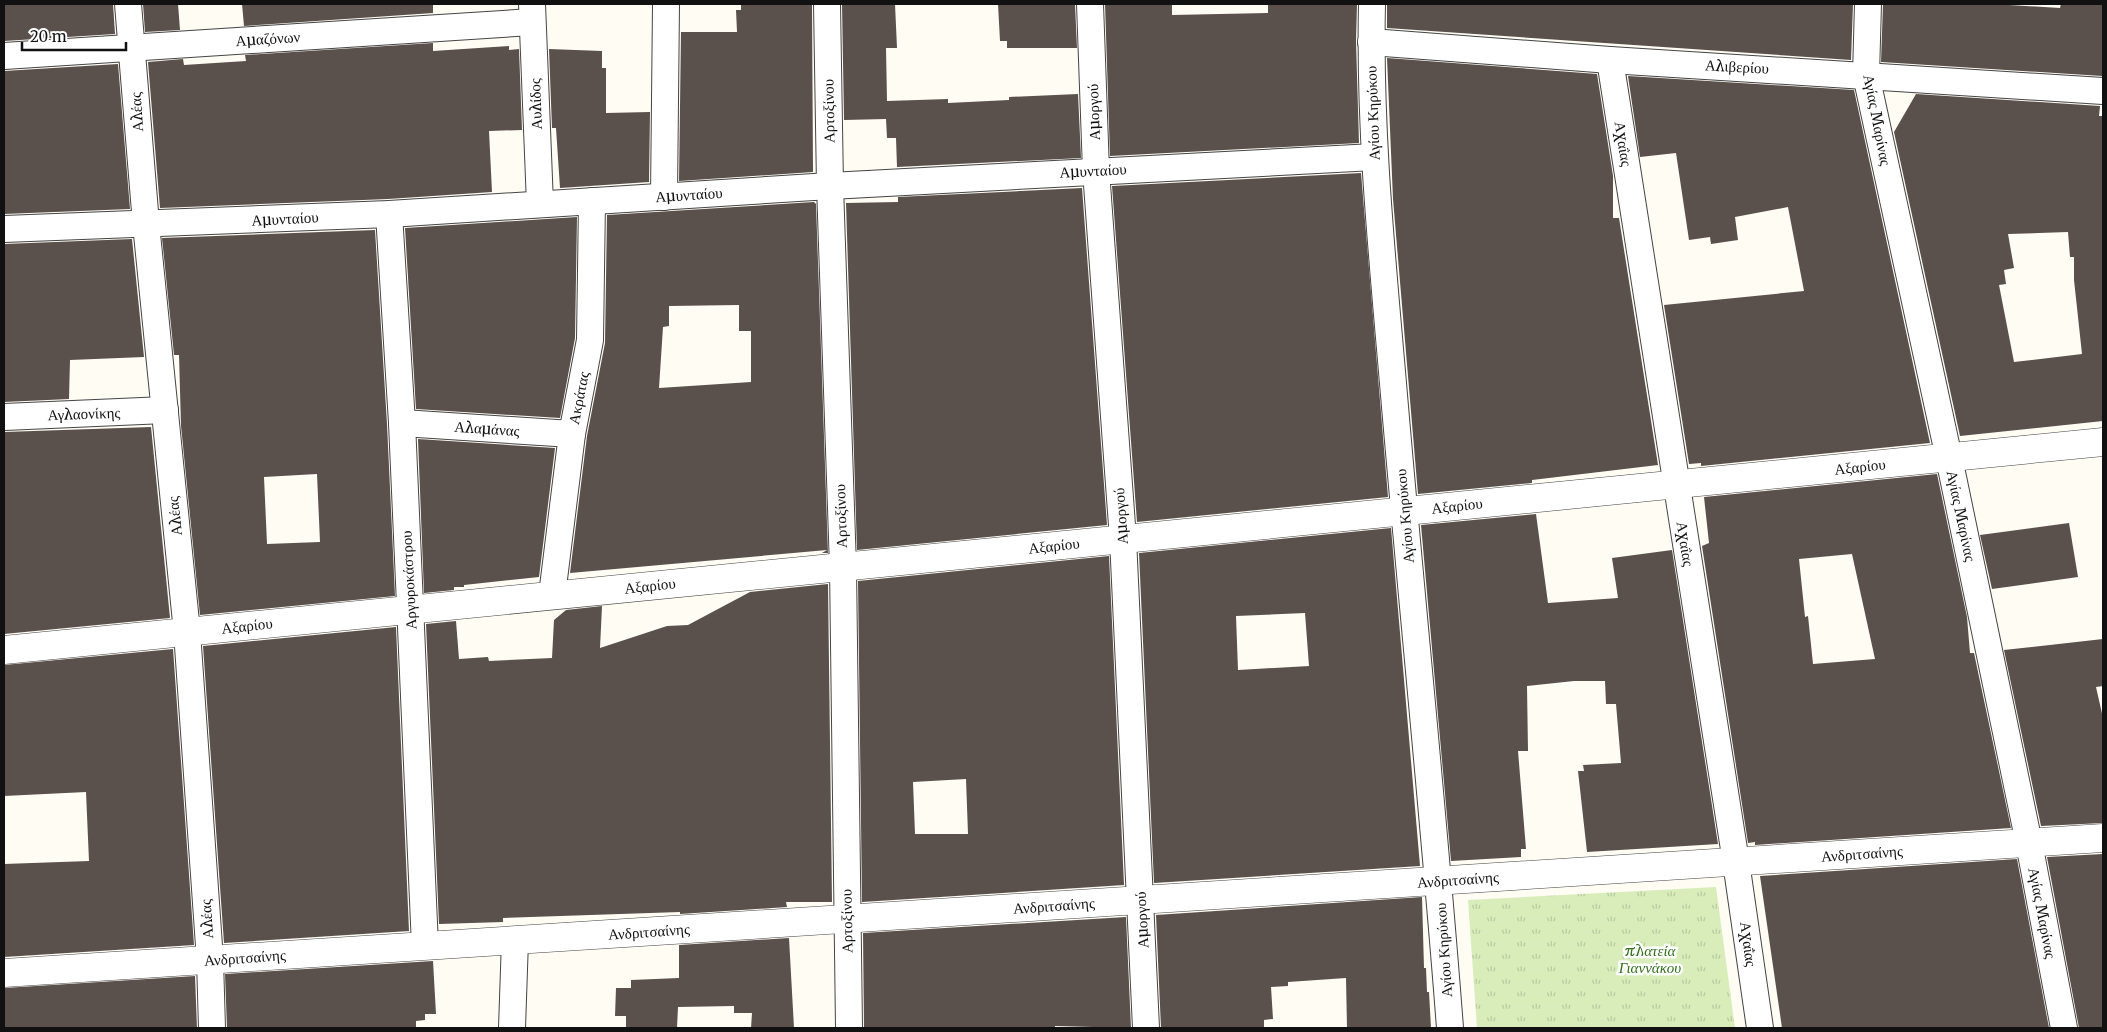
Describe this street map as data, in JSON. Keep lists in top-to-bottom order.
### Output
{
  "streets": {
    "street": [
      "Αμαζόνων",
      "Αλιβερίου",
      "Αυλίδος",
      "Αρτοξίνου",
      "Αλέας",
      "Αμοργού",
      "Αγίου Κηρύκου",
      "Αγίας Μαρίνας",
      "Αχαΐας",
      "Αμυνταίου",
      "Ακράτας",
      "Αγλαονίκης",
      "Αλαμάνας",
      "Αξαρίου",
      "Αργυροκάστρου",
      "Ανδριτσαίνης"
    ]
  },
  "crossings": [
    ["Αμαζόνων", "Αυλίδος"],
    ["Αμαζόνων", "Αλέας"],
    ["Αλιβερίου", "Αγίου Κηρύκου"],
    ["Αλιβερίου", "Αγίας Μαρίνας"],
    ["Αλιβερίου", "Αχαΐας"],
    ["Αυλίδος", "Αμυνταίου"],
    ["Αρτοξίνου", "Αμυνταίου"],
    ["Αρτοξίνου", "Αξαρίου"],
    ["Αρτοξίνου", "Ανδριτσαίνης"],
    ["Αλέας", "Αμυνταίου"],
    ["Αλέας", "Αγλαονίκης"],
    ["Αλέας", "Αξαρίου"],
    ["Αλέας", "Ανδριτσαίνης"],
    ["Αμοργού", "Αμυνταίου"],
    ["Αμοργού", "Αξαρίου"],
    ["Αμοργού", "Ανδριτσαίνης"],
    ["Αγίου Κηρύκου", "Αμυνταίου"],
    ["Αγίου Κηρύκου", "Αξαρίου"],
    ["Αγίου Κηρύκου", "Ανδριτσαίνης"],
    ["Αγίας Μαρίνας", "Αξαρίου"],
    ["Αγίας Μαρίνας", "Ανδριτσαίνης"],
    ["Αχαΐας", "Αξαρίου"],
    ["Αχαΐας", "Ανδριτσαίνης"],
    ["Αμυνταίου", "Ακράτας"],
    ["Αμυνταίου", "Αργυροκάστρου"],
    ["Ακράτας", "Αλαμάνας"],
    ["Ακράτας", "Αξαρίου"],
    ["Αλαμάνας", "Αργυροκάστρου"],
    ["Αξαρίου", "Αργυροκάστρου"],
    ["Αργυροκάστρου", "Ανδριτσαίνης"]
  ],
  "parks": ["πλατεία Γιαννάκου"],
  "scale_bar": "20 m"
}
